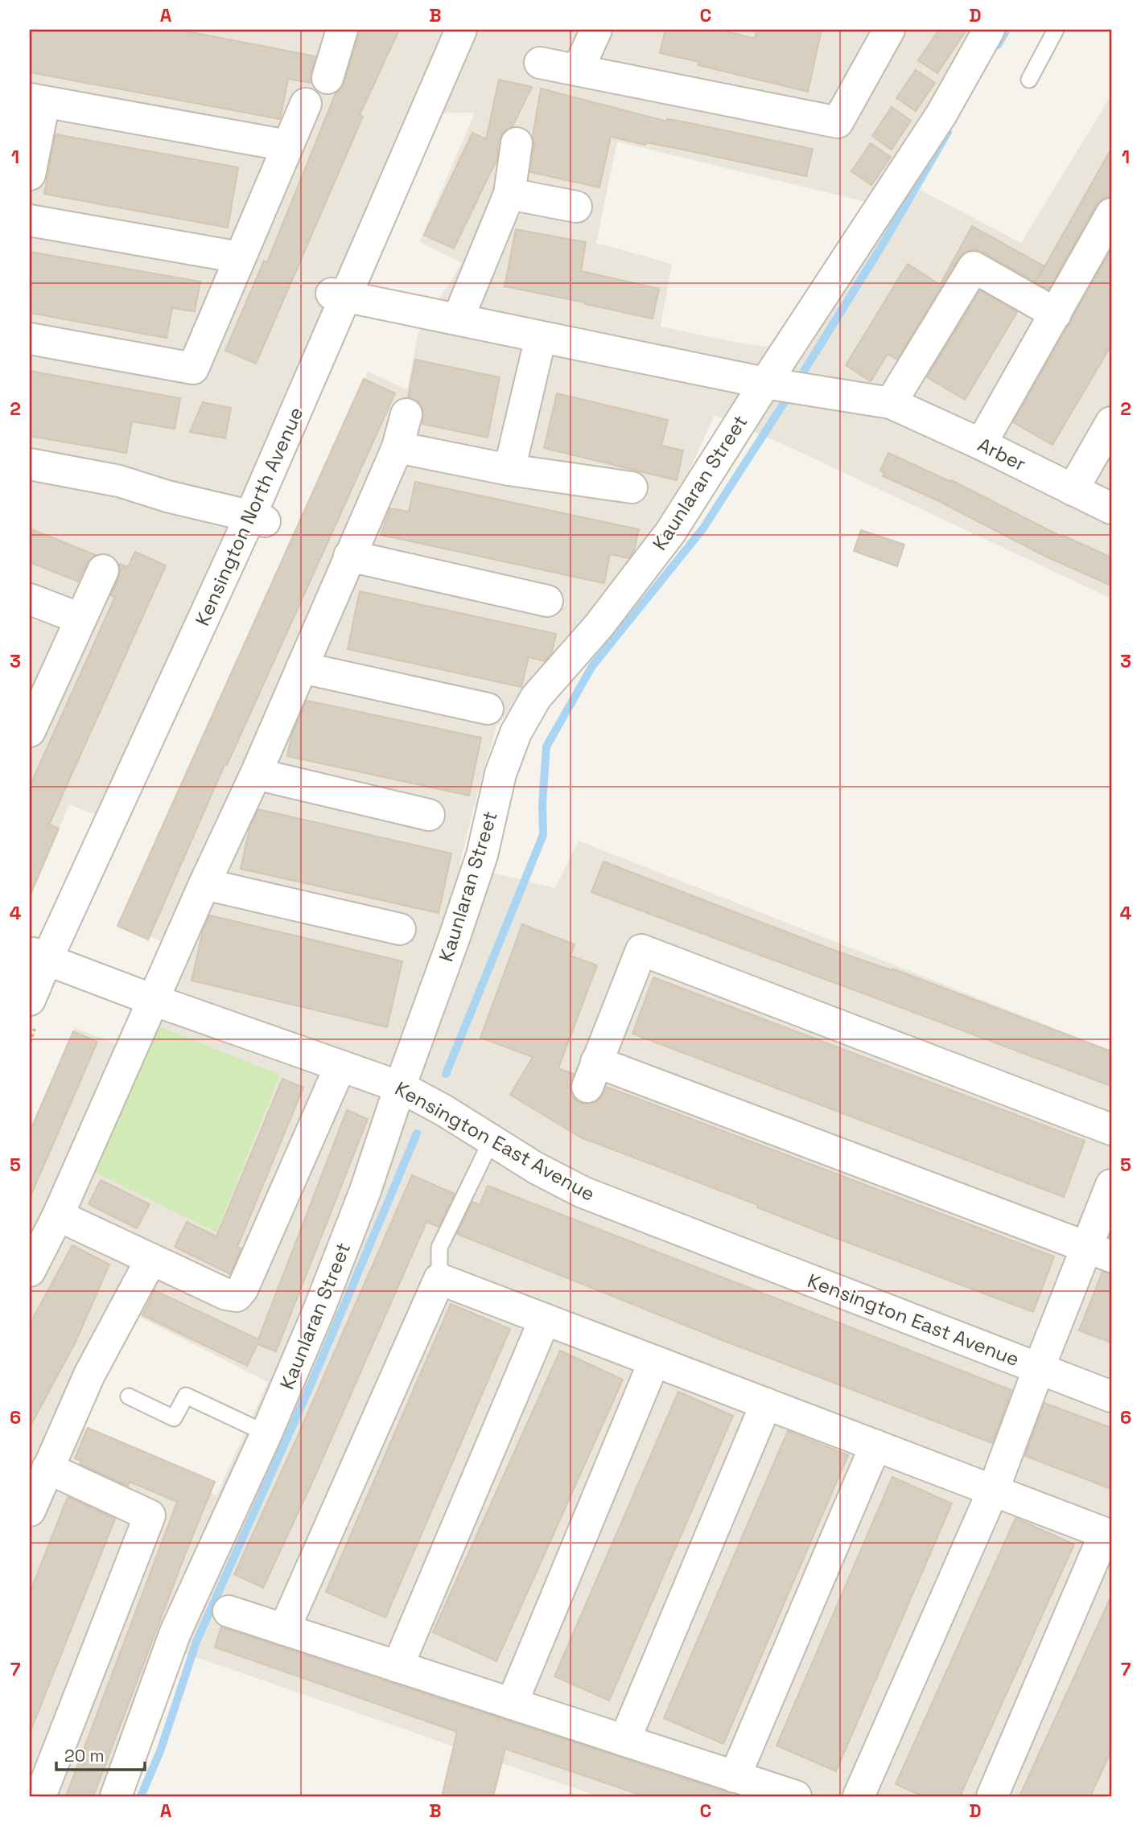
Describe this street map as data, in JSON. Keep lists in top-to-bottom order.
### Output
{
  "streets": {
    "street": [
      "Arber",
      "Kaunlaran Street",
      "Kensington North Avenue",
      "Kensington East Avenue"
    ]
  },
  "crossings": [
    ["Arber", "Kaunlaran Street"],
    ["Arber", "Kensington North Avenue"],
    ["Kaunlaran Street", "Kensington East Avenue"],
    ["Kensington North Avenue", "Kensington East Avenue"]
  ],
  "scale_bar": "20 m",
  "grid": {
    "columns": [
      "A",
      "B",
      "C",
      "D"
    ],
    "rows": [
      "1",
      "2",
      "3",
      "4",
      "5",
      "6",
      "7"
    ]
  }
}
